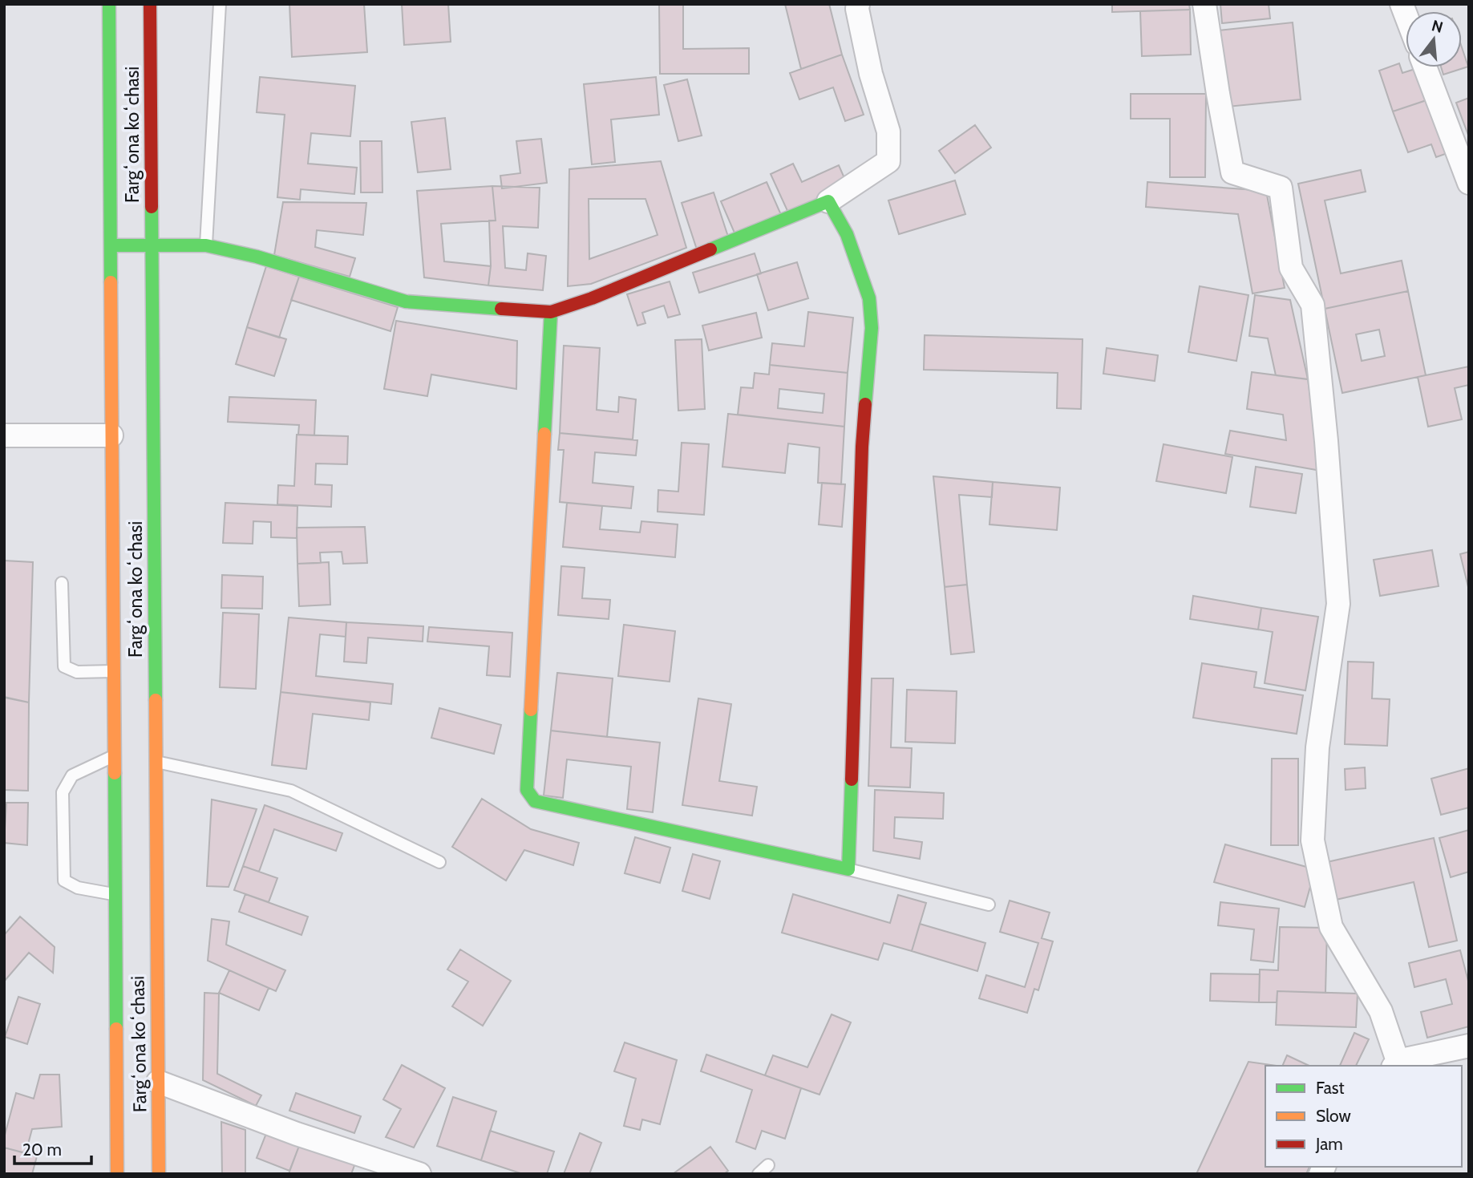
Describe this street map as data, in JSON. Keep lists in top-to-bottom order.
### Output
{
  "streets": {
    "main road": ["Fargʻona koʻchasi"]
  },
  "legend": ["Fast", "Slow", "Jam"],
  "scale_bar": "20 m",
  "north": "top"
}
